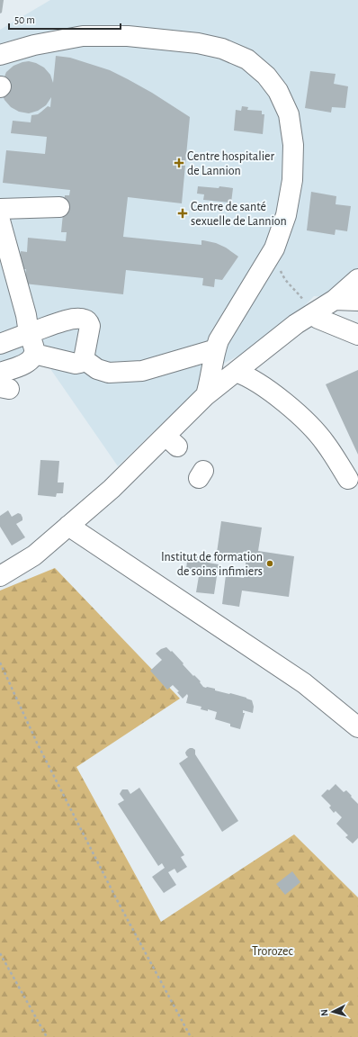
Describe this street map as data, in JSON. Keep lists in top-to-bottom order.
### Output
{
  "parks": ["Trorozec"],
  "places": {
    "health": ["Centre hospitalier de Lannion", "Centre de santé sexuelle de Lannion"],
    "other": ["Institut de formation de soins infimiers"]
  },
  "scale_bar": "50 m",
  "north": "left"
}
